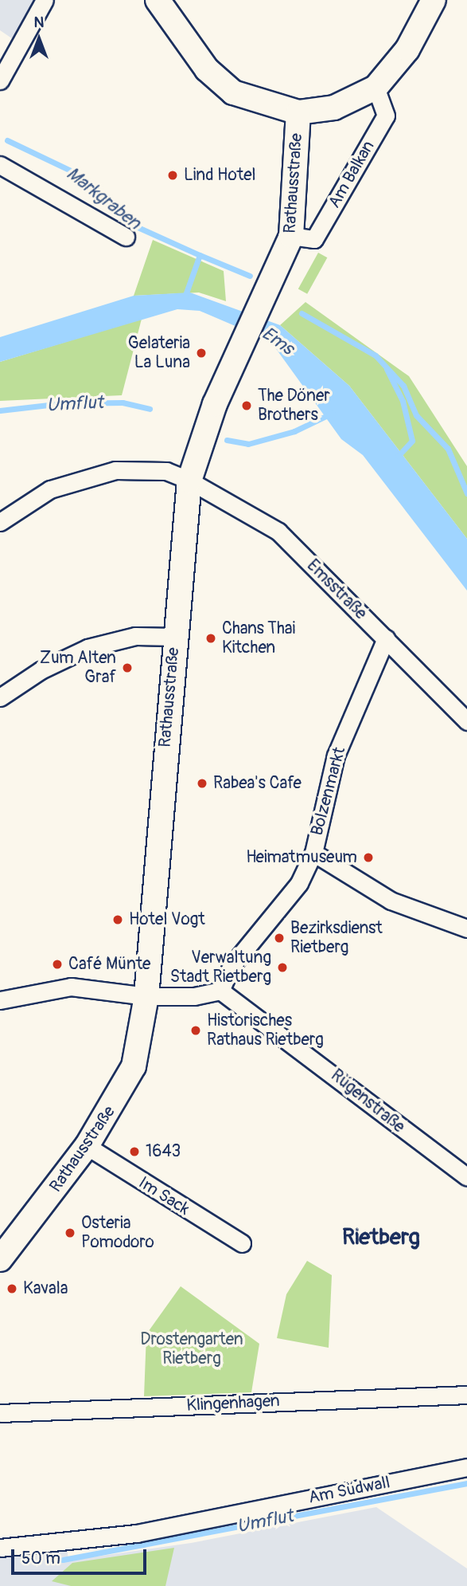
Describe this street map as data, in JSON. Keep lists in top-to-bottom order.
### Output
{
  "streets": {
    "street": [
      "Am Balkan",
      "Rathausstraße",
      "Emsstraße",
      "Bolzenmarkt",
      "Rügenstraße",
      "Im Sack",
      "Klingenhagen",
      "Am Südwall"
    ]
  },
  "crossings": [
    ["Am Balkan", "Rathausstraße"],
    ["Rathausstraße", "Emsstraße"],
    ["Rathausstraße", "Im Sack"],
    ["Emsstraße", "Bolzenmarkt"],
    ["Bolzenmarkt", "Rügenstraße"]
  ],
  "districts": ["Rietberg"],
  "water": ["Markgraben", "Ems", "Umflut"],
  "parks": ["Drostengarten Rietberg"],
  "places": [
    "Lind Hotel",
    "Gelateria La Luna",
    "The Döner Brothers",
    "Chans Thai Kitchen",
    "Zum Alten Graf",
    "Rabea's Cafe",
    "Heimatmuseum",
    "Hotel Vogt",
    "Bezirksdienst Rietberg",
    "Café Münte",
    "Verwaltung Stadt Rietberg",
    "Historisches Rathaus Rietberg",
    "1643",
    "Osteria Pomodoro",
    "Kavala"
  ],
  "scale_bar": "50 m",
  "north": "top"
}
